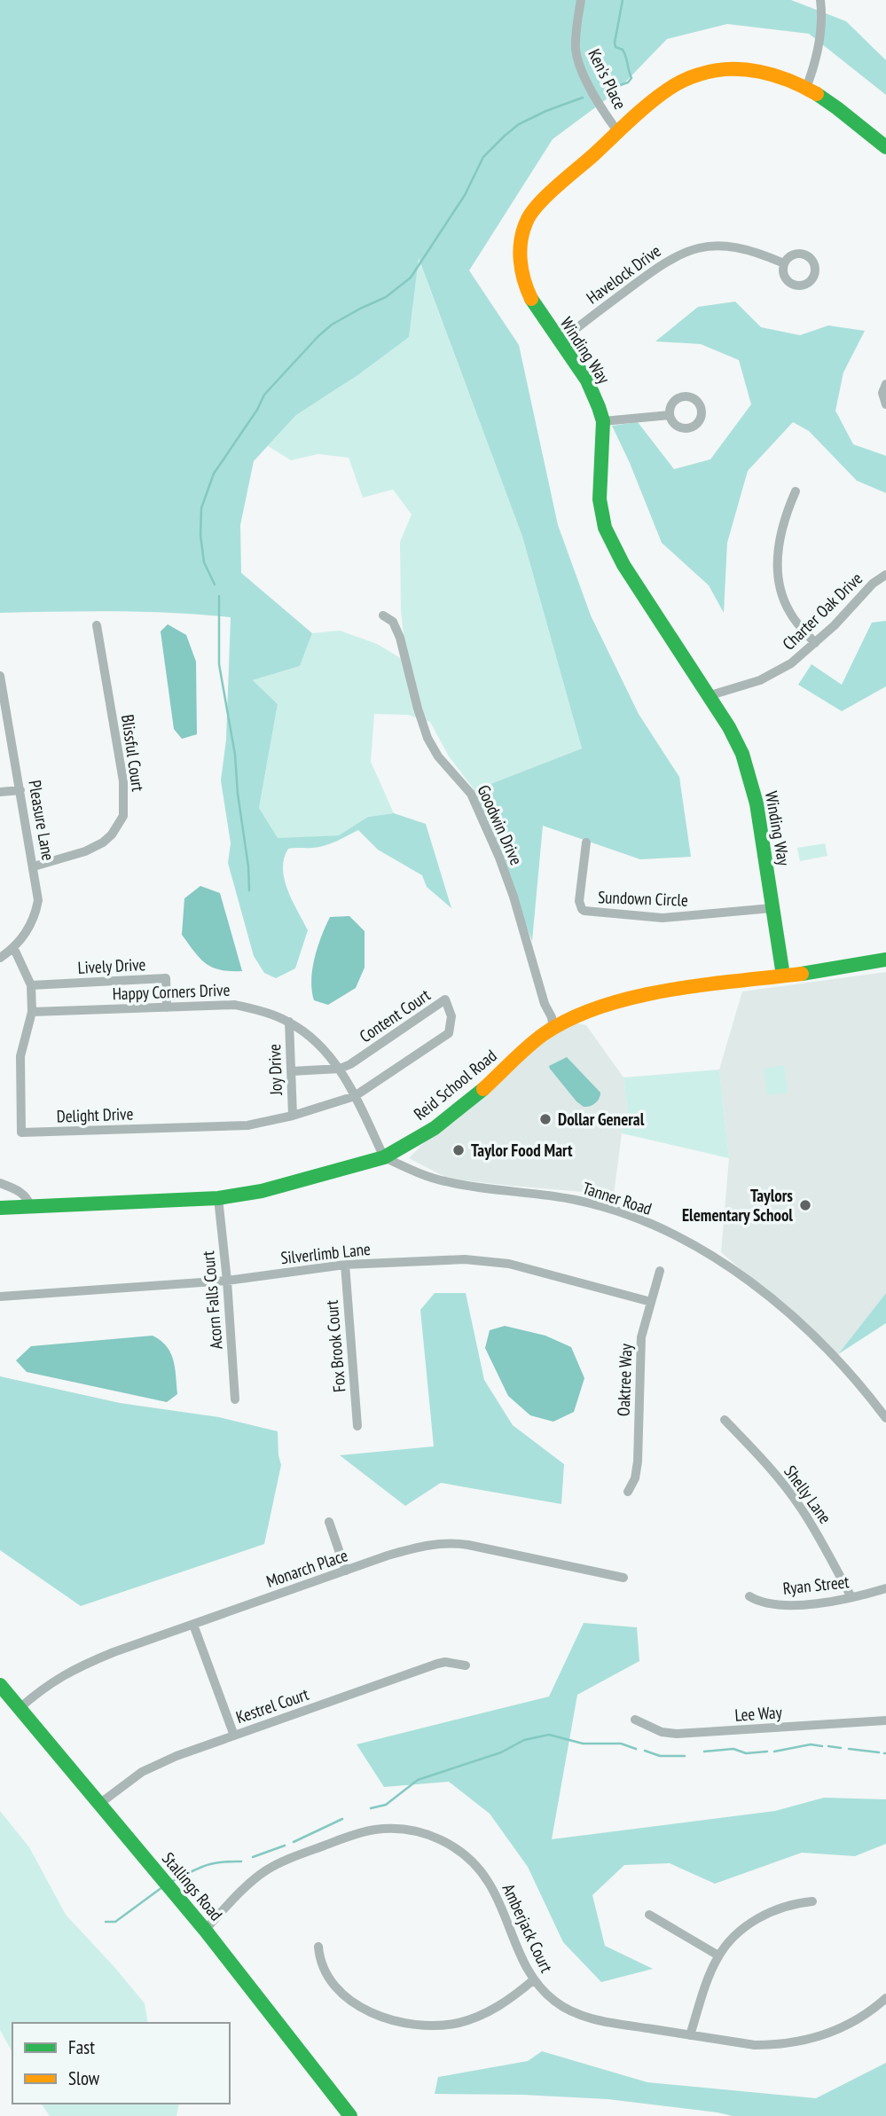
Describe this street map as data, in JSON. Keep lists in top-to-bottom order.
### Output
{
  "streets": {
    "street": [
      "Ken's Place",
      "Havelock Drive",
      "Winding Way",
      "Charter Oak Drive",
      "Blissful Court",
      "Pleasure Lane",
      "Goodwin Drive",
      "Sundown Circle",
      "Lively Drive",
      "Happy Corners Drive",
      "Content Court",
      "Joy Drive",
      "Reid School Road",
      "Delight Drive",
      "Tanner Road",
      "Silverlimb Lane",
      "Acorn Falls Court",
      "Fox Brook Court",
      "Oaktree Way",
      "Shelly Lane",
      "Monarch Place",
      "Ryan Street",
      "Kestrel Court",
      "Lee Way",
      "Stallings Road",
      "Amberjack Court"
    ]
  },
  "crossings": [
    ["Ken's Place", "Winding Way"],
    ["Havelock Drive", "Winding Way"],
    ["Winding Way", "Charter Oak Drive"],
    ["Winding Way", "Sundown Circle"],
    ["Winding Way", "Reid School Road"],
    ["Blissful Court", "Pleasure Lane"],
    ["Pleasure Lane", "Delight Drive"],
    ["Goodwin Drive", "Reid School Road"],
    ["Lively Drive", "Happy Corners Drive"],
    ["Lively Drive", "Delight Drive"],
    ["Happy Corners Drive", "Content Court"],
    ["Happy Corners Drive", "Joy Drive"],
    ["Happy Corners Drive", "Reid School Road"],
    ["Happy Corners Drive", "Delight Drive"],
    ["Happy Corners Drive", "Tanner Road"],
    ["Content Court", "Joy Drive"],
    ["Content Court", "Delight Drive"],
    ["Joy Drive", "Delight Drive"],
    ["Reid School Road", "Tanner Road"],
    ["Reid School Road", "Acorn Falls Court"],
    ["Silverlimb Lane", "Acorn Falls Court"],
    ["Silverlimb Lane", "Fox Brook Court"],
    ["Silverlimb Lane", "Oaktree Way"],
    ["Shelly Lane", "Ryan Street"],
    ["Monarch Place", "Stallings Road"],
    ["Kestrel Court", "Stallings Road"],
    ["Stallings Road", "Amberjack Court"]
  ],
  "places": ["Dollar General", "Taylor Food Mart", "Taylors Elementary School"],
  "legend": ["Fast", "Slow"]
}
